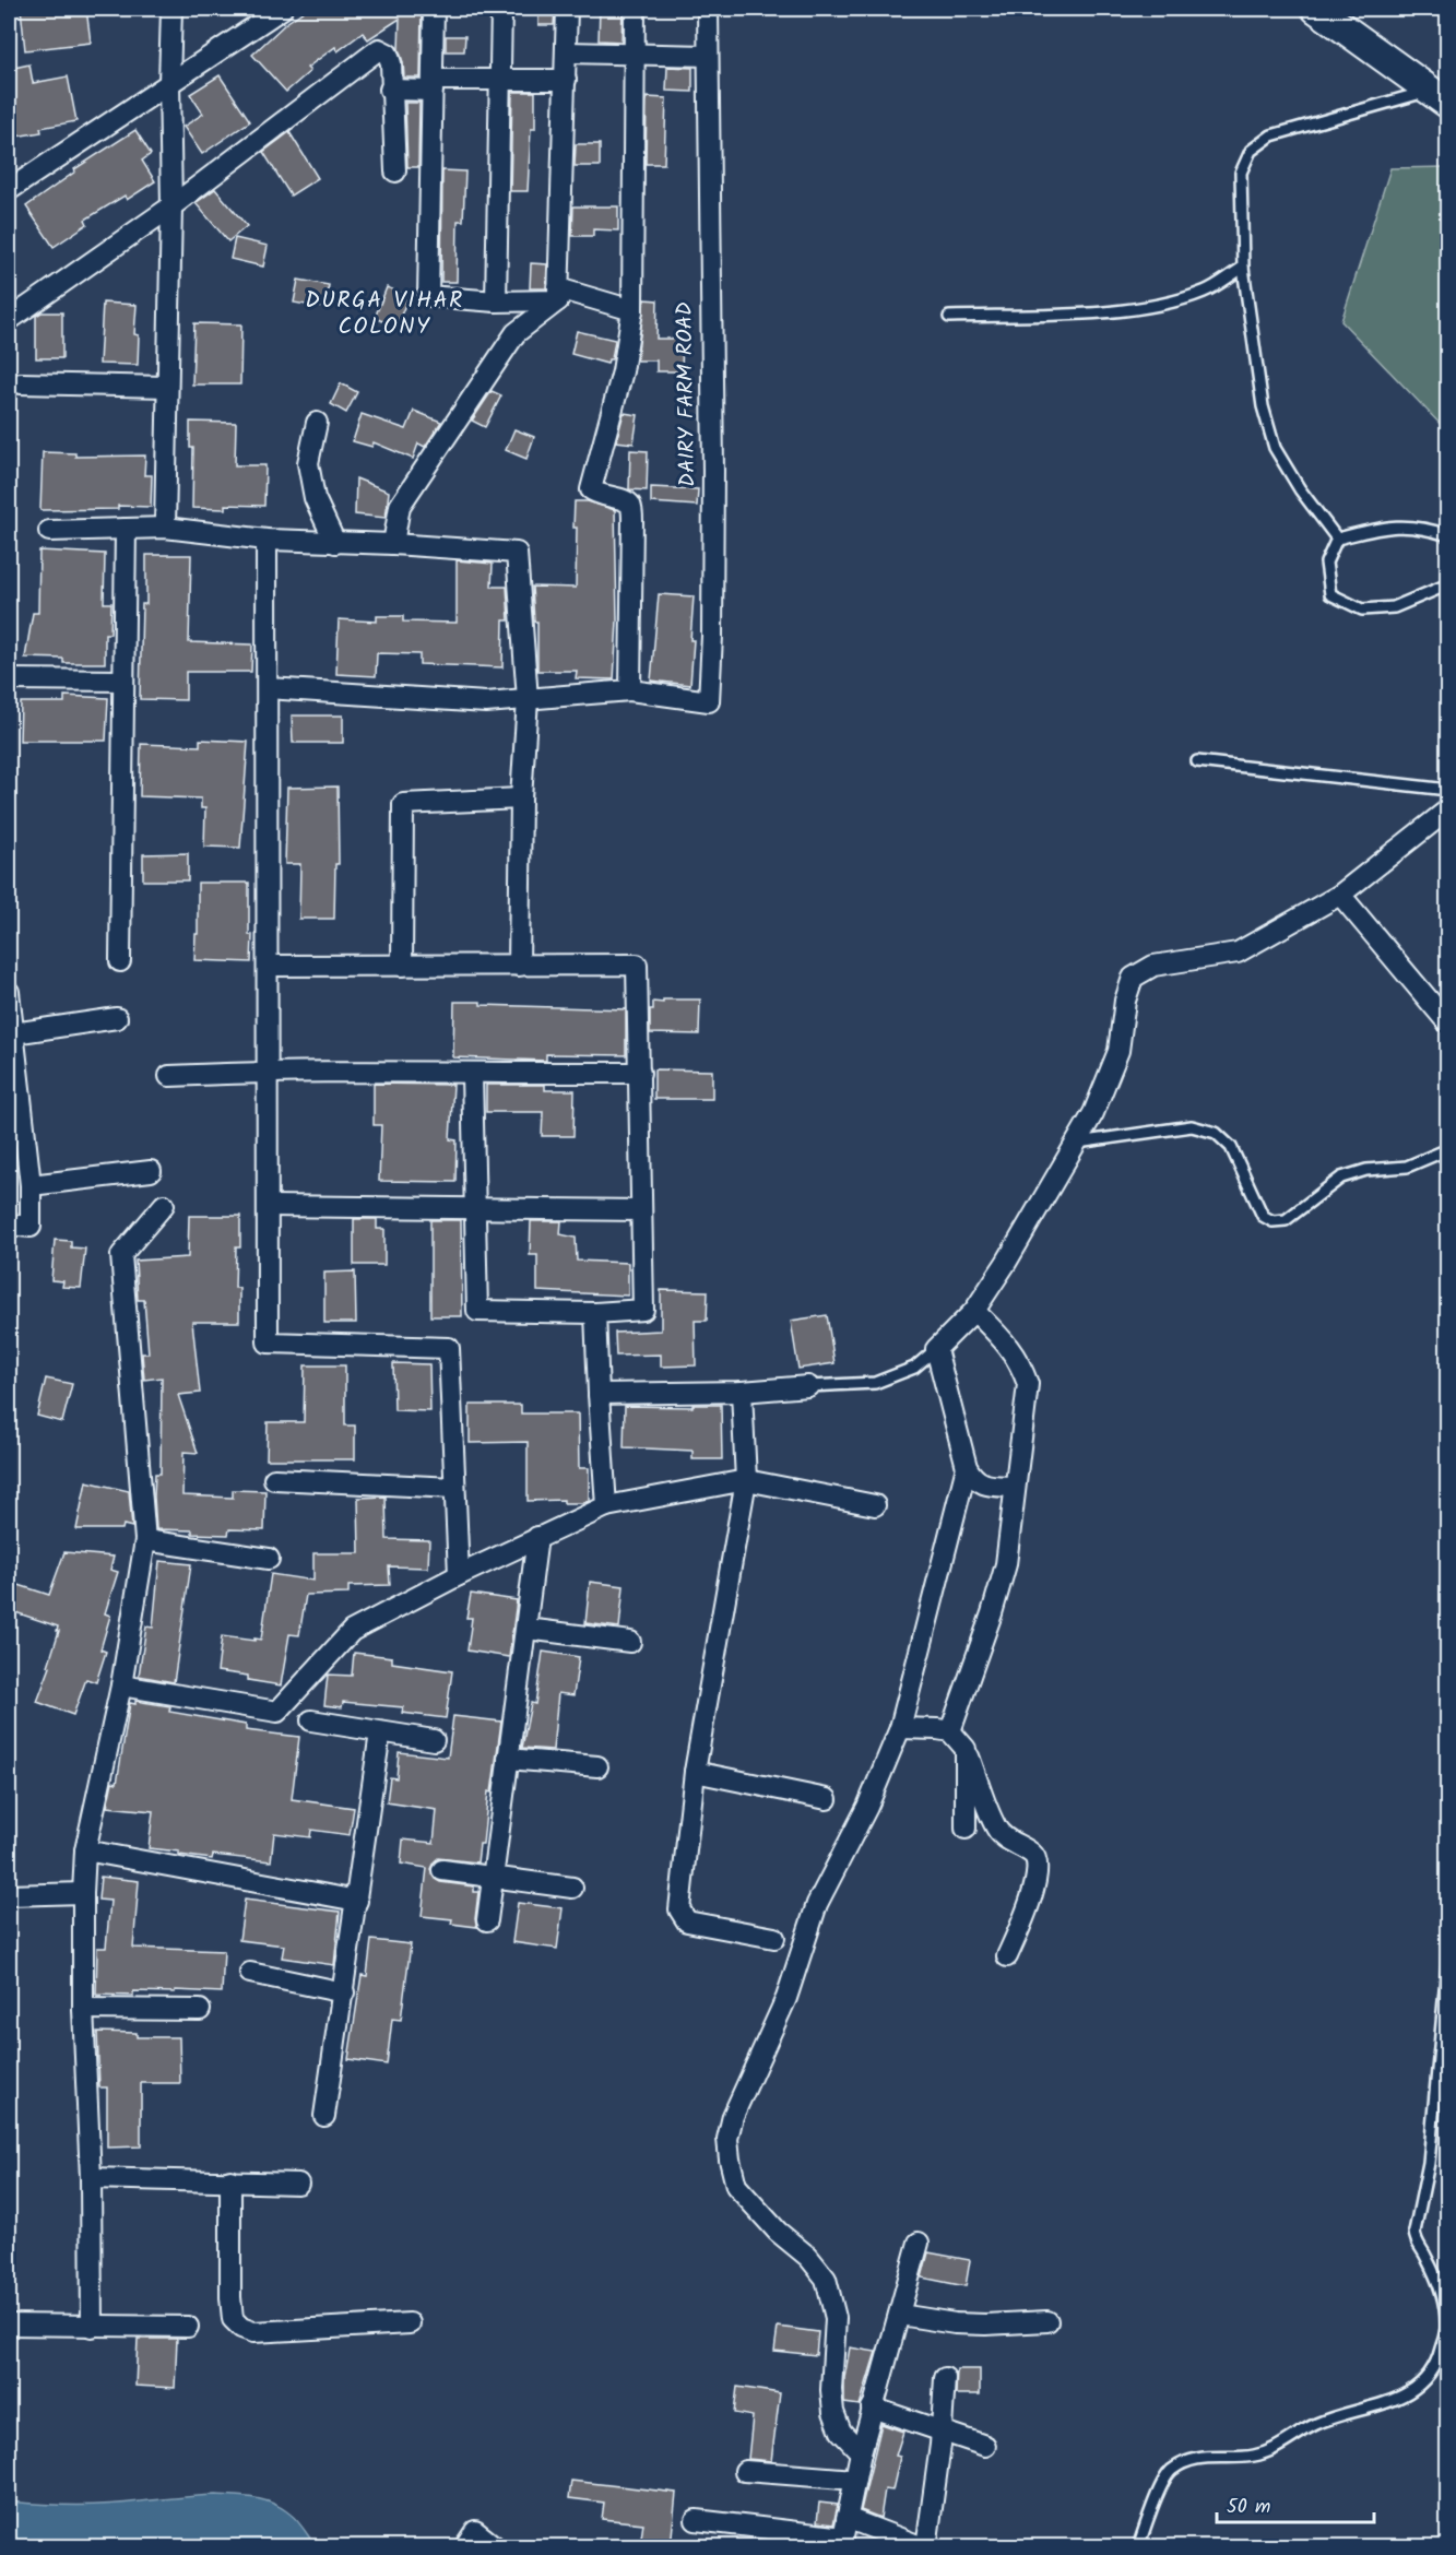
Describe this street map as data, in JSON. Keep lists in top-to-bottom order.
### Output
{
  "streets": {
    "street": ["DAIRY FARM ROAD"]
  },
  "districts": ["DURGA VIHAR COLONY"],
  "scale_bar": "50 m"
}
